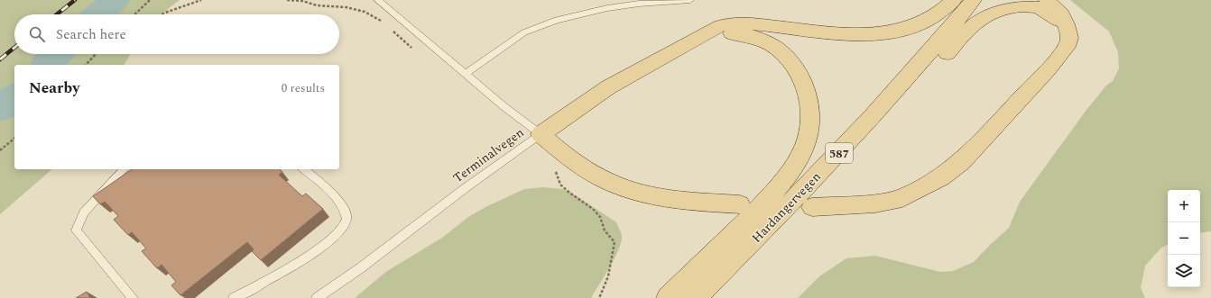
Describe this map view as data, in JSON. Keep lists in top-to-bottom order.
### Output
{
  "streets": {
    "main road": ["587", "Hardangervegen"],
    "lane": ["Terminalvegen"]
  },
  "crossings": [
    ["587", "Hardangervegen"]
  ],
  "page": {
    "search": "Search here",
    "heading": ["Nearby", "0 results"],
    "map_buttons": ["+", "−"]
  }
}
